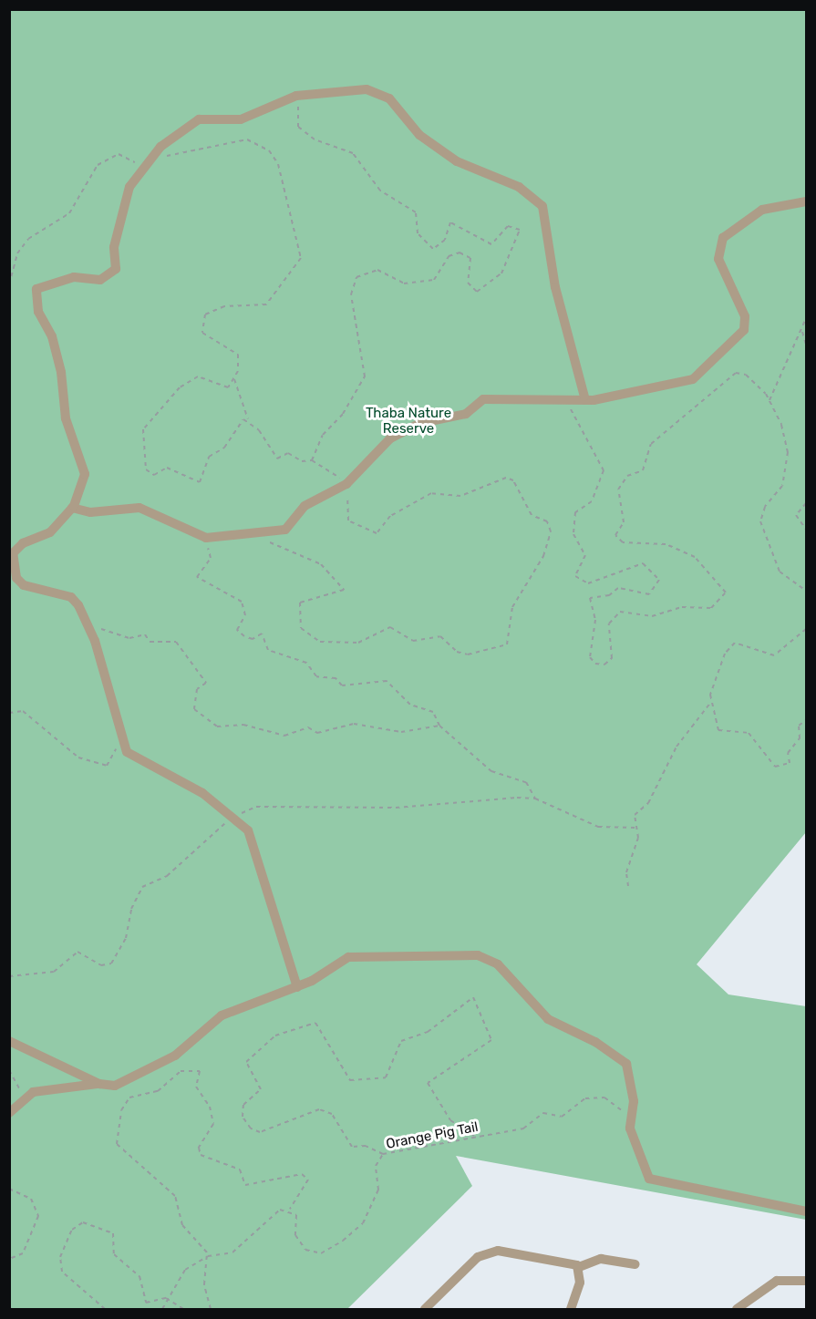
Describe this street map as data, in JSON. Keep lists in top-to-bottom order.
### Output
{
  "streets": {
    "path": ["Orange Pig Tail"]
  },
  "parks": ["Thaba Nature Reserve"]
}
